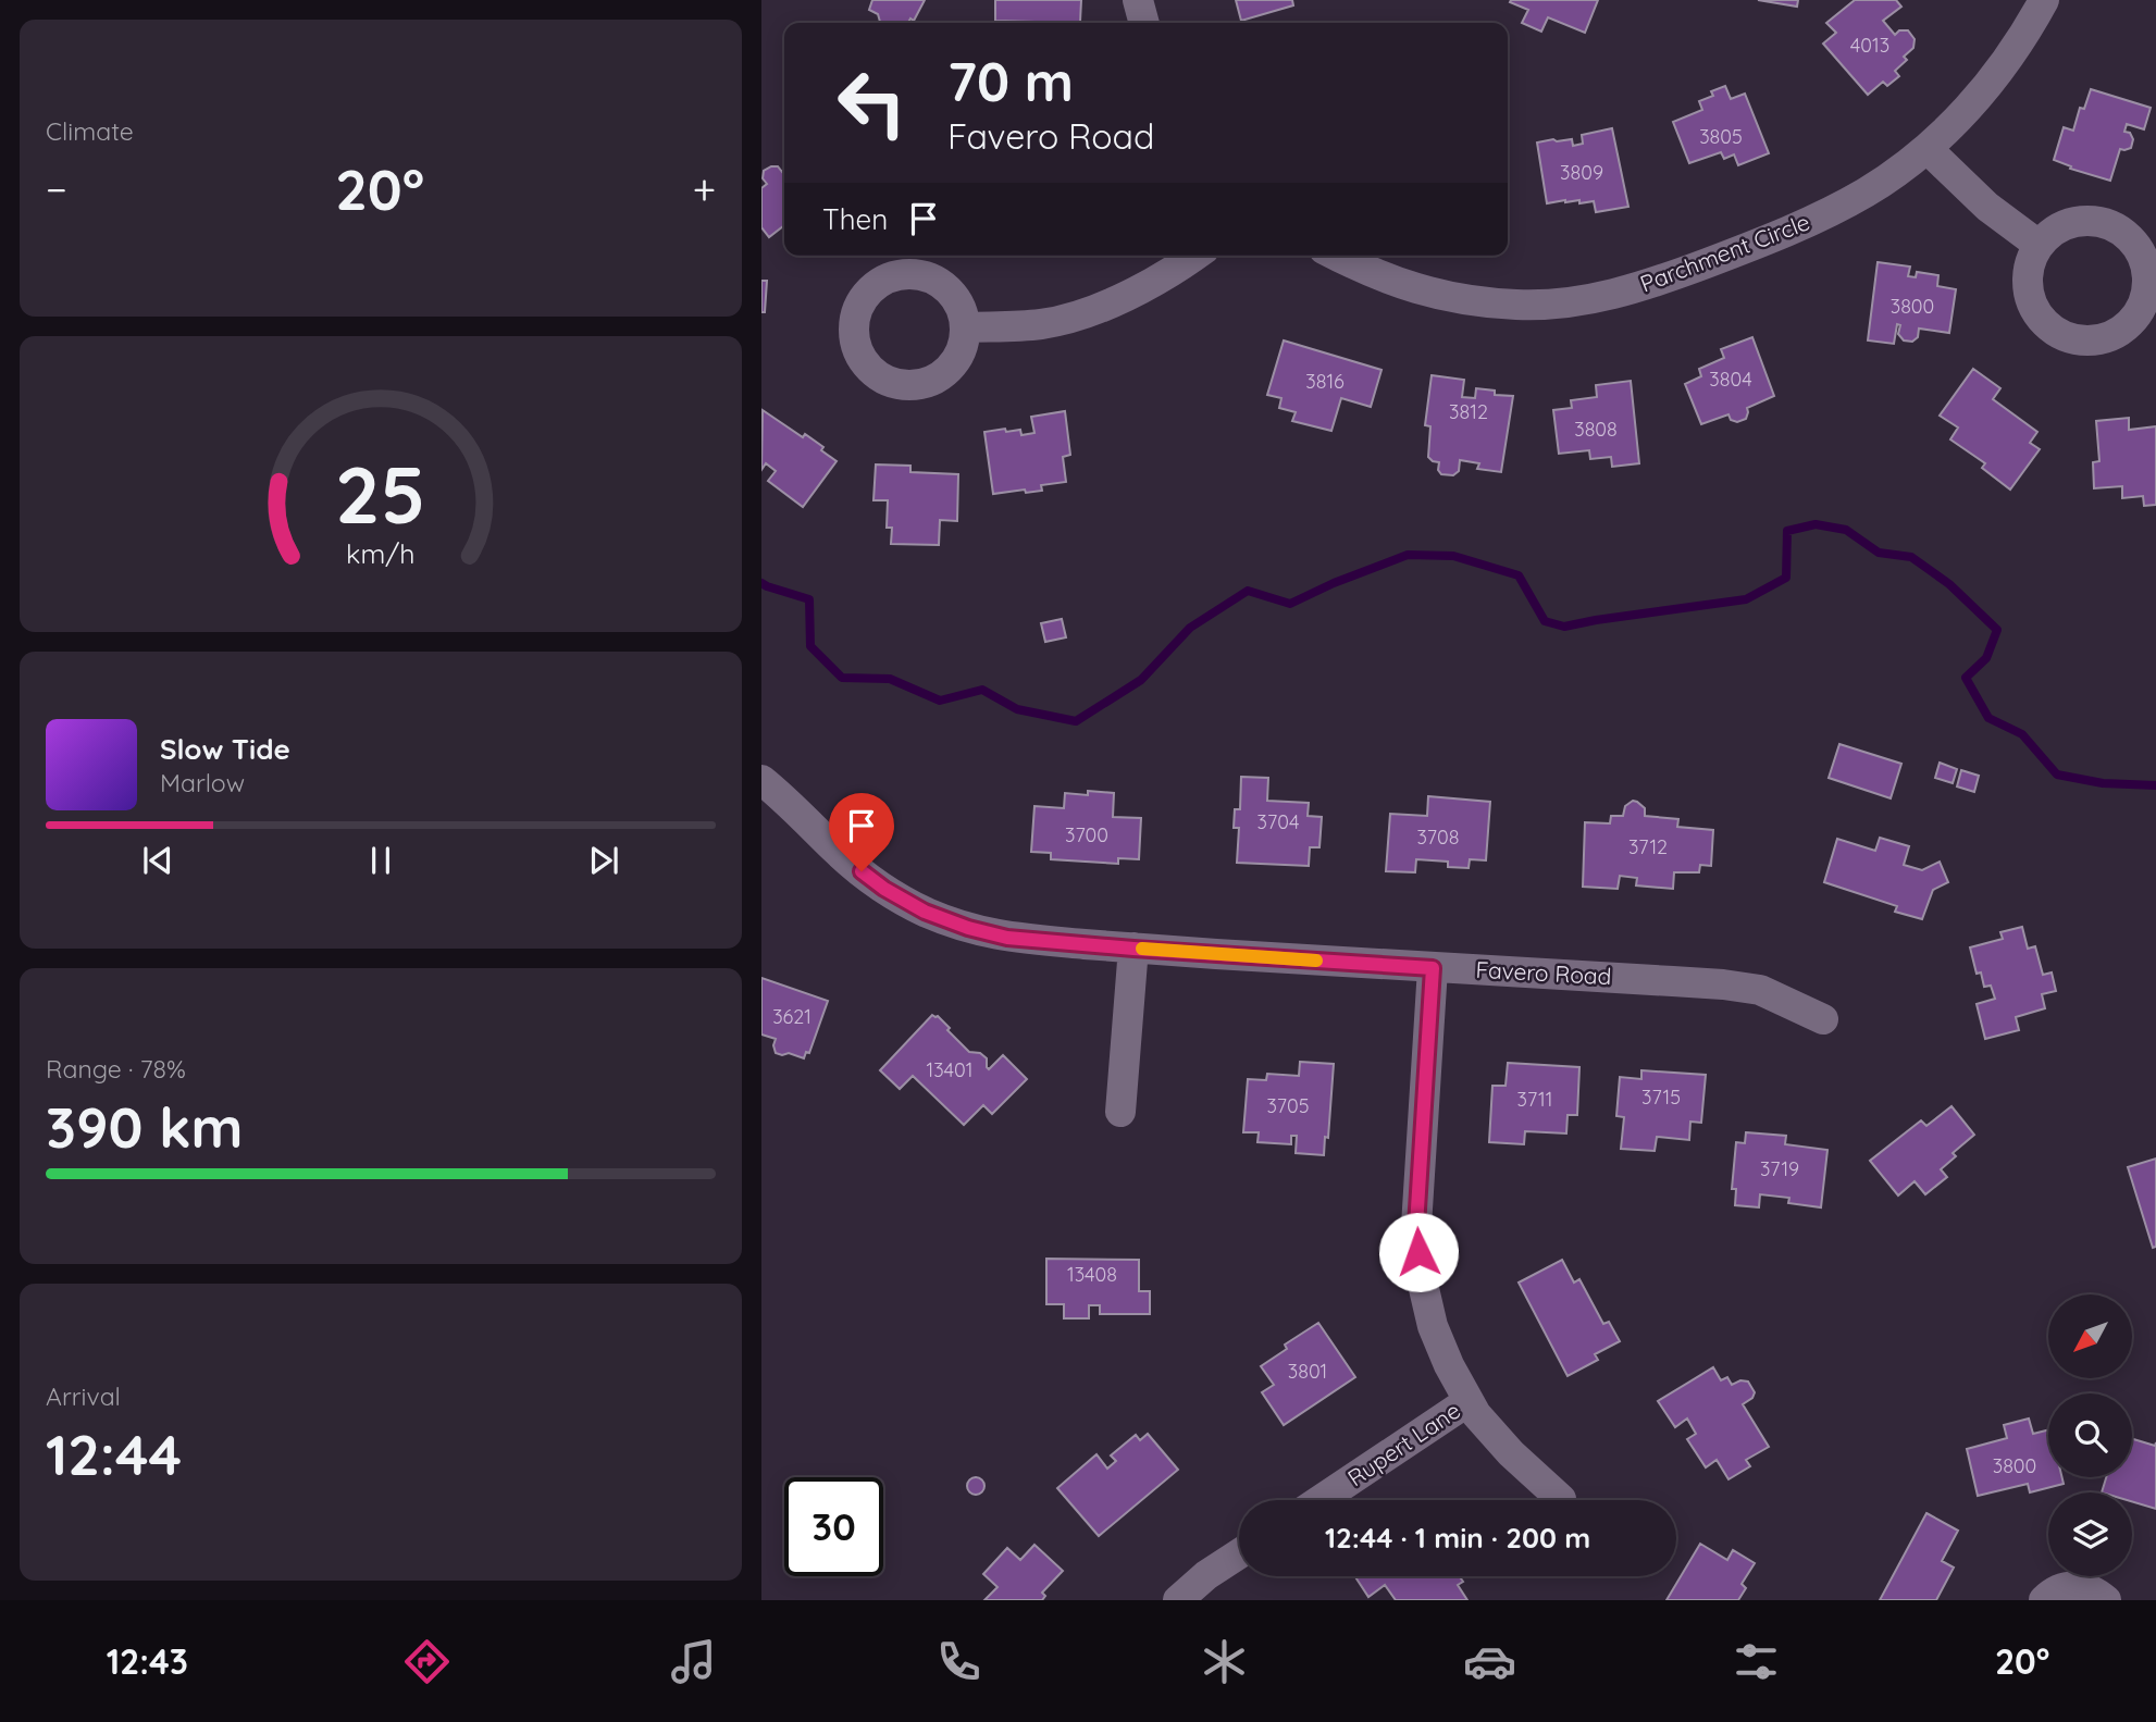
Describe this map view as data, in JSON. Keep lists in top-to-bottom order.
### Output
{
  "streets": {
    "street": ["Parchment Circle", "Favero Road", "Rupert Lane"]
  },
  "house_numbers": [
    "4013",
    "3805",
    "3809",
    "3800",
    "3804",
    "3816",
    "3812",
    "3808",
    "3704",
    "3700",
    "3708",
    "3712",
    "3621",
    "13401",
    "3715",
    "3711",
    "3705",
    "3719",
    "13408",
    "3801",
    "3800"
  ],
  "north": "bottom left",
  "page": {
    "tile": [
      "Climate",
      ["Range · 78%", "390 km"],
      ["Arrival", "12:44"]
    ],
    "turn": ["70 m", "Favero Road"],
    "heat": ["−", "20°", "+"],
    "then": "Then",
    "song": ["Slow Tide", "Marlow"],
    "limit": "30",
    "trip": "12:44 · 1 min · 200 m",
    "tabs": ["12:43", "20°"],
    "gauge": ["25", "km/h"]
  }
}
